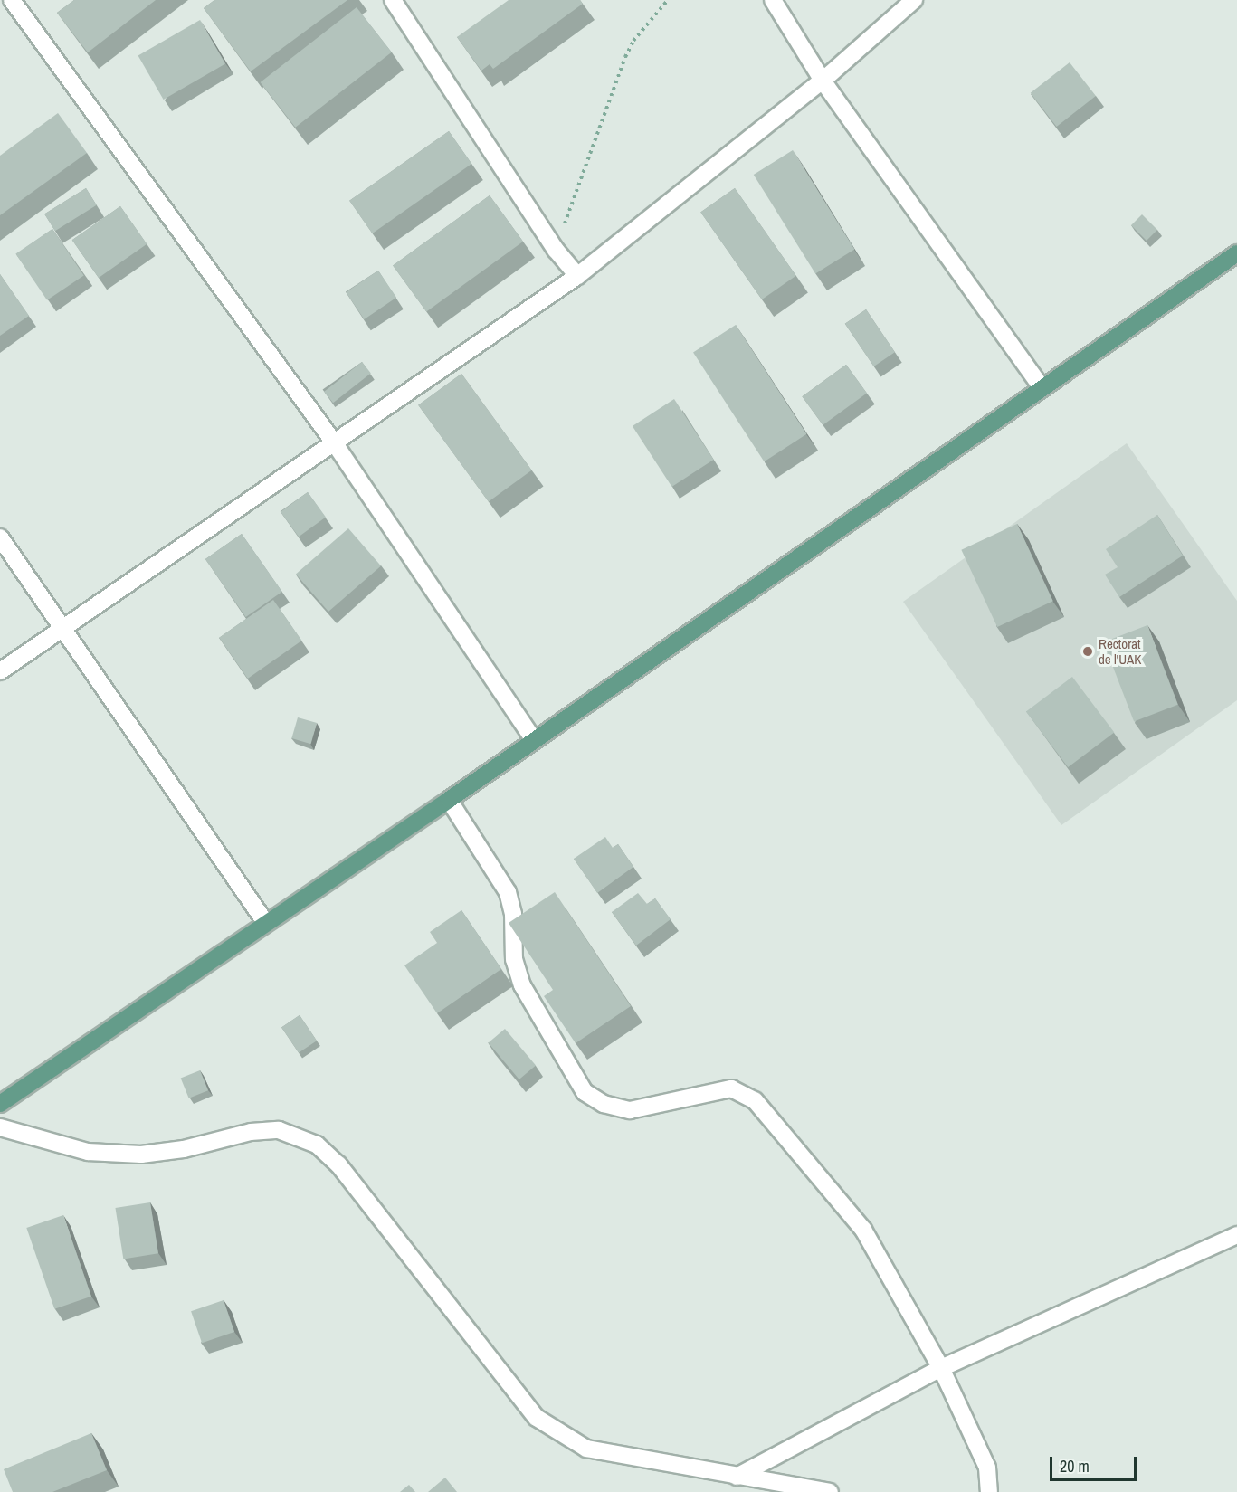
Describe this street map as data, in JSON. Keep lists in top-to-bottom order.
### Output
{
  "places": ["Rectorat de l'UAK"],
  "scale_bar": "20 m"
}
